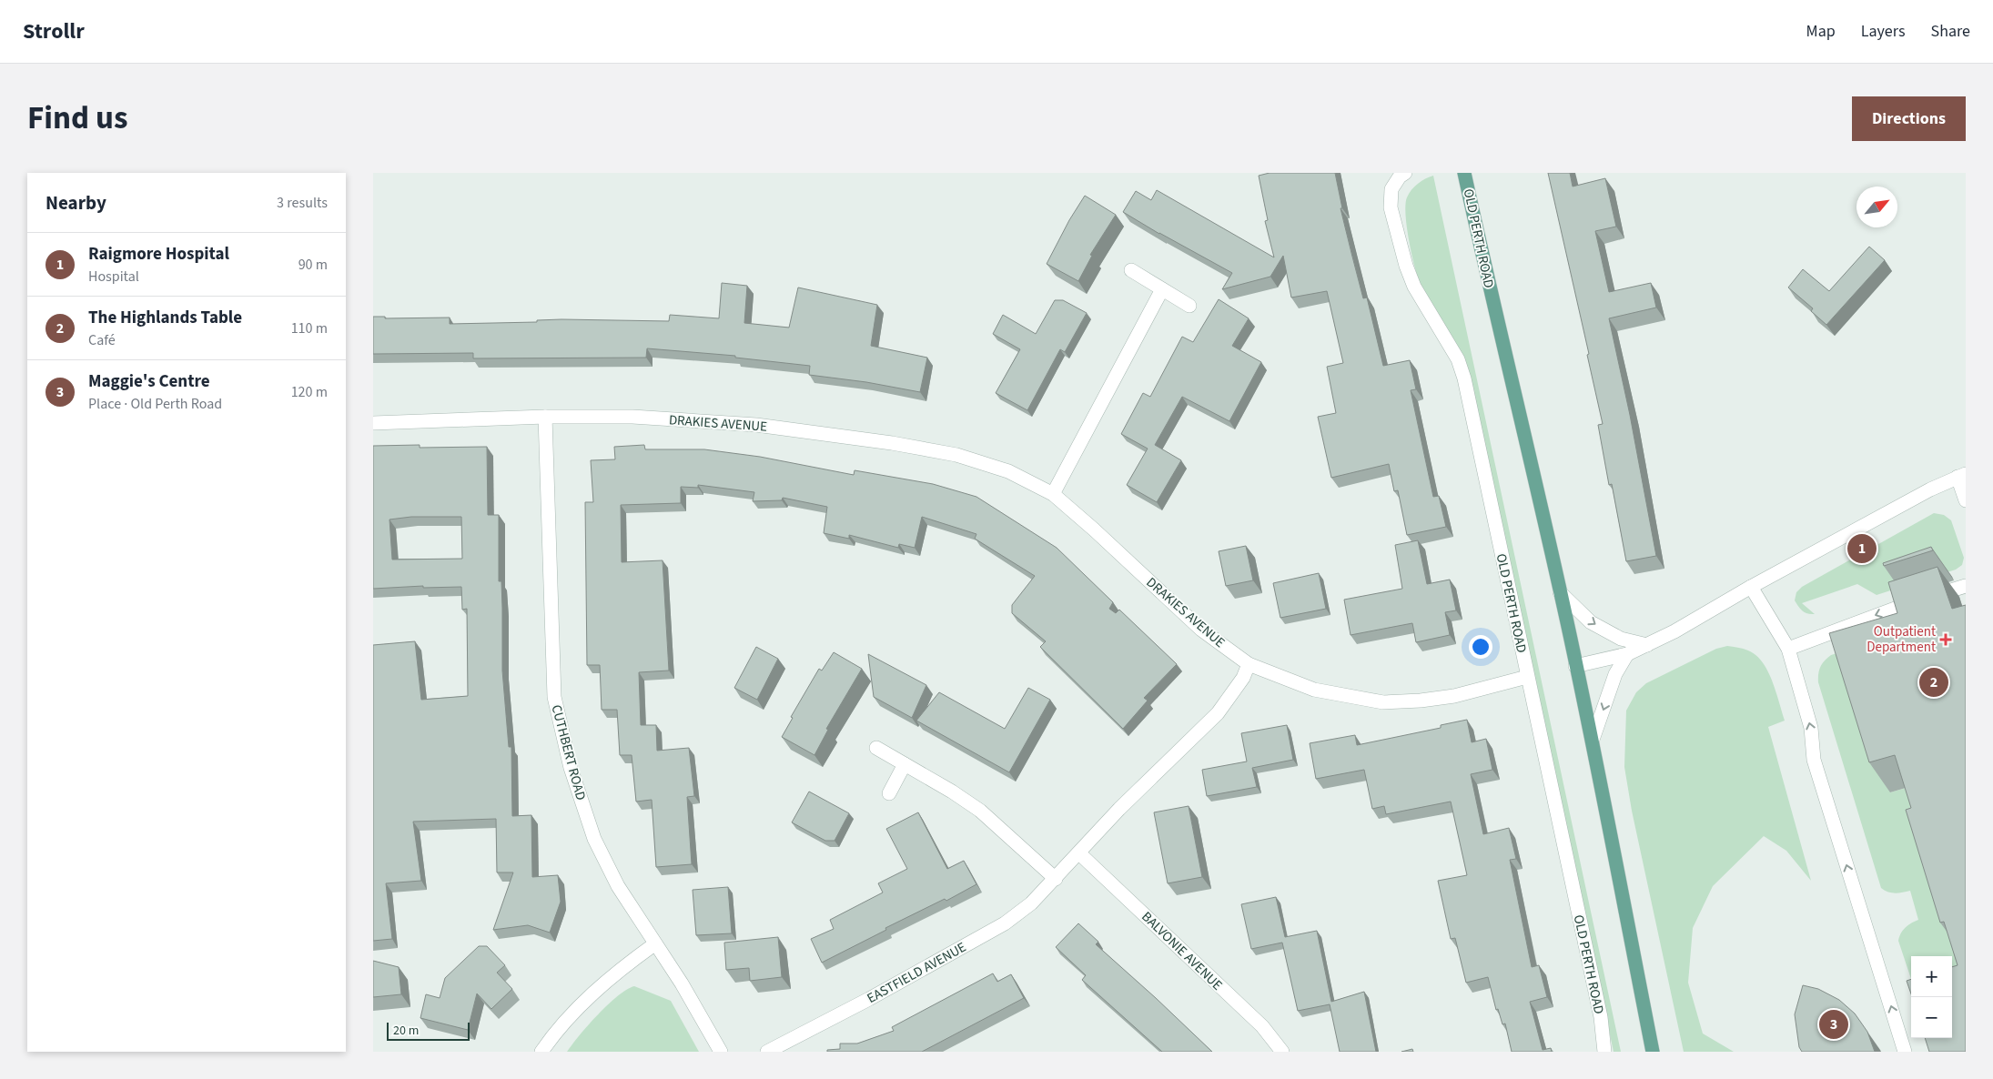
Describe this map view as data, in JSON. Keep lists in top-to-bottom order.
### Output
{
  "streets": {
    "main road": ["OLD PERTH ROAD"],
    "street": [
      "DRAKIES AVENUE",
      "CUTHBERT ROAD",
      "BALVONIE AVENUE",
      "EASTFIELD AVENUE"
    ]
  },
  "crossings": [
    ["OLD PERTH ROAD", "DRAKIES AVENUE"],
    ["DRAKIES AVENUE", "CUTHBERT ROAD"],
    ["DRAKIES AVENUE", "EASTFIELD AVENUE"],
    ["BALVONIE AVENUE", "EASTFIELD AVENUE"]
  ],
  "places": {
    "health": ["Outpatient Department"]
  },
  "scale_bar": "20 m",
  "north": "top right",
  "page": {
    "header": "Strollr",
    "nav": ["Map", "Layers", "Share"],
    "title": "Find us",
    "buttons": "Directions",
    "heading": ["Nearby", "3 results"],
    "list": [
      {
        "mark": "1",
        "name": "Raigmore Hospital",
        "note": "Hospital",
        "value": "90 m"
      },
      {
        "mark": "2",
        "name": "The Highlands Table",
        "note": "Café",
        "value": "110 m"
      },
      {
        "mark": "3",
        "name": "Maggie's Centre",
        "note": "Place · Old Perth Road",
        "value": "120 m"
      }
    ],
    "pins": ["1", "2", "3"],
    "map_buttons": ["+", "−"],
    "scale": "20 m"
  }
}
